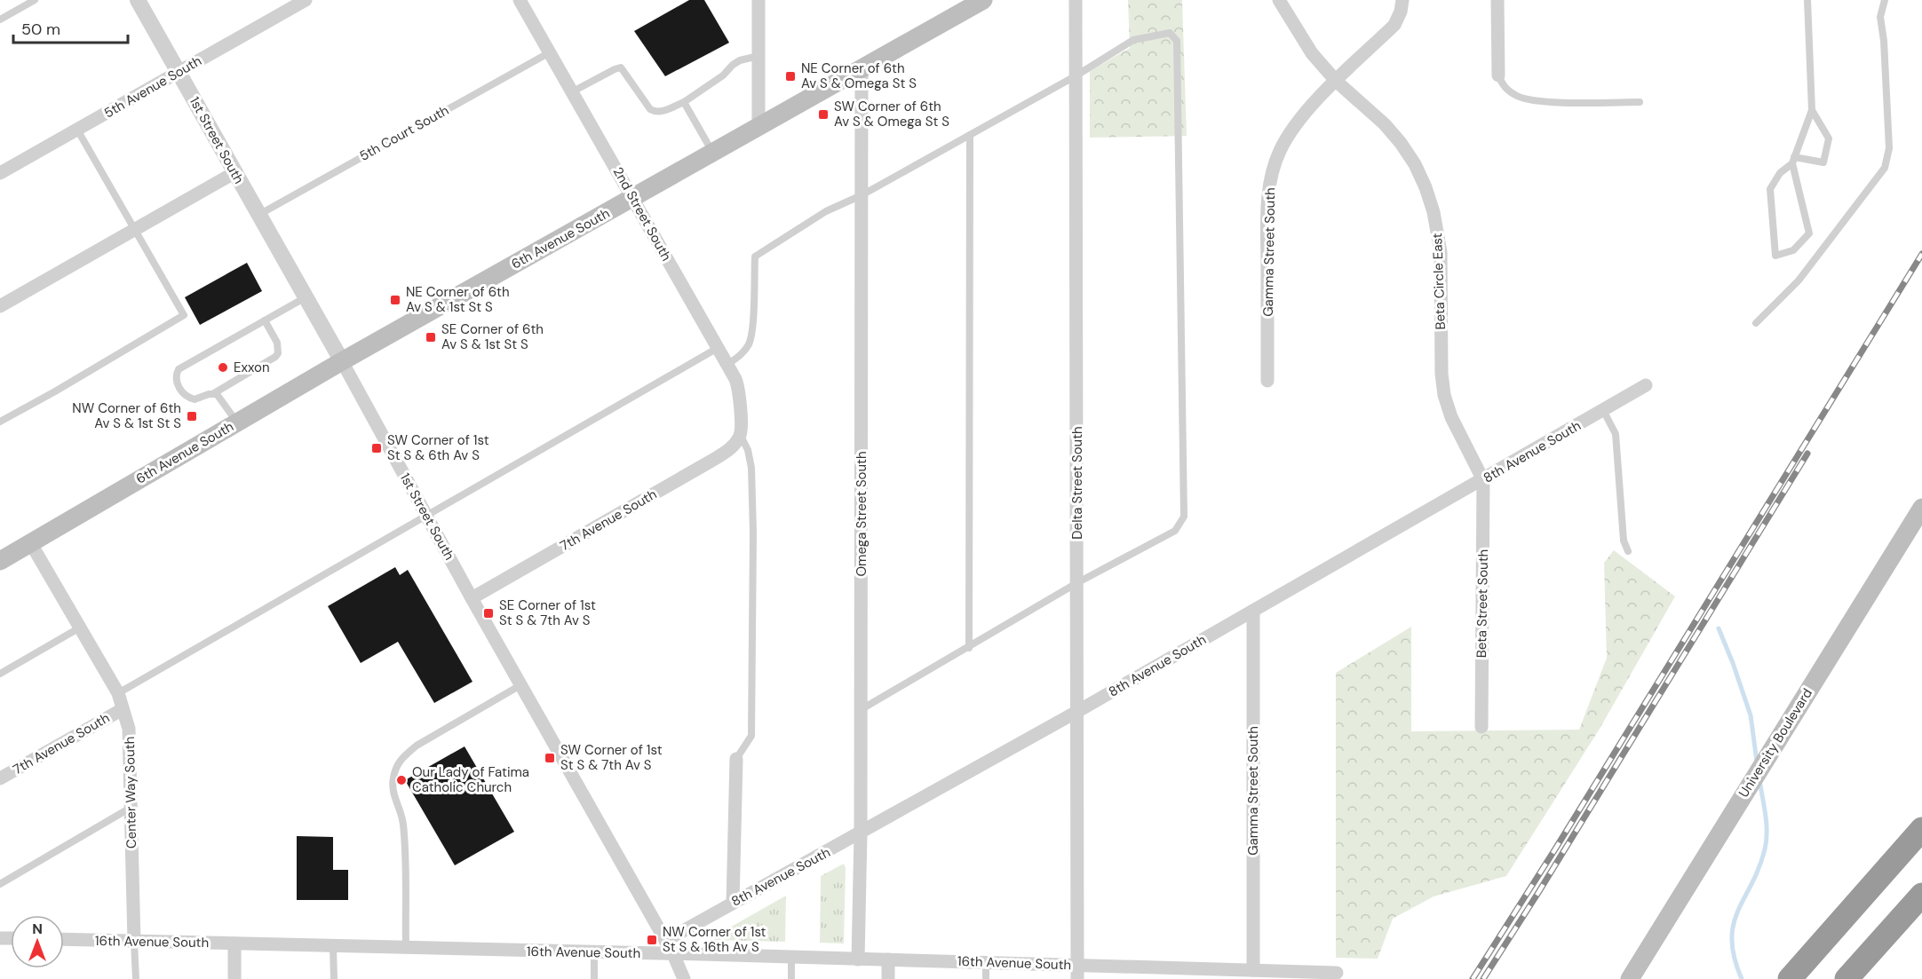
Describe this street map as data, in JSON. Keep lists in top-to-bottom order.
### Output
{
  "streets": {
    "main road": ["6th Avenue South", "University Boulevard"],
    "street": [
      "5th Avenue South",
      "1st Street South",
      "2nd Street South",
      "Gamma Street South",
      "Beta Circle East",
      "8th Avenue South",
      "Delta Street South",
      "Omega Street South",
      "7th Avenue South",
      "Beta Street South",
      "Center Way South",
      "16th Avenue South"
    ],
    "lane": ["5th Court South"]
  },
  "crossings": [
    ["5th Avenue South", "1st Street South"],
    ["5th Court South", "1st Street South"],
    ["5th Court South", "2nd Street South"],
    ["1st Street South", "6th Avenue South"],
    ["1st Street South", "8th Avenue South"],
    ["1st Street South", "7th Avenue South"],
    ["1st Street South", "16th Avenue South"],
    ["2nd Street South", "6th Avenue South"],
    ["2nd Street South", "7th Avenue South"],
    ["6th Avenue South", "Omega Street South"],
    ["6th Avenue South", "Center Way South"],
    ["Gamma Street South", "Beta Circle East"],
    ["Gamma Street South", "8th Avenue South"],
    ["Gamma Street South", "16th Avenue South"],
    ["Beta Circle East", "8th Avenue South"],
    ["Beta Circle East", "Beta Street South"],
    ["8th Avenue South", "Delta Street South"],
    ["8th Avenue South", "Omega Street South"],
    ["8th Avenue South", "Beta Street South"],
    ["Delta Street South", "16th Avenue South"],
    ["Omega Street South", "16th Avenue South"],
    ["7th Avenue South", "Center Way South"],
    ["Center Way South", "16th Avenue South"]
  ],
  "places": {
    "transit": [
      "NE Corner of 6th Av S & Omega St S",
      "SW Corner of 6th Av S & Omega St S",
      "NE Corner of 6th Av S & 1st St S",
      "SE Corner of 6th Av S & 1st St S",
      "NW Corner of 6th Av S & 1st St S",
      "SW Corner of 1st St S & 6th Av S",
      "SE Corner of 1st St S & 7th Av S",
      "SW Corner of 1st St S & 7th Av S",
      "NW Corner of 1st St S & 16th Av S"
    ],
    "other": ["Exxon", "Our Lady of Fatima Catholic Church"]
  },
  "scale_bar": "50 m",
  "north": "top"
}
